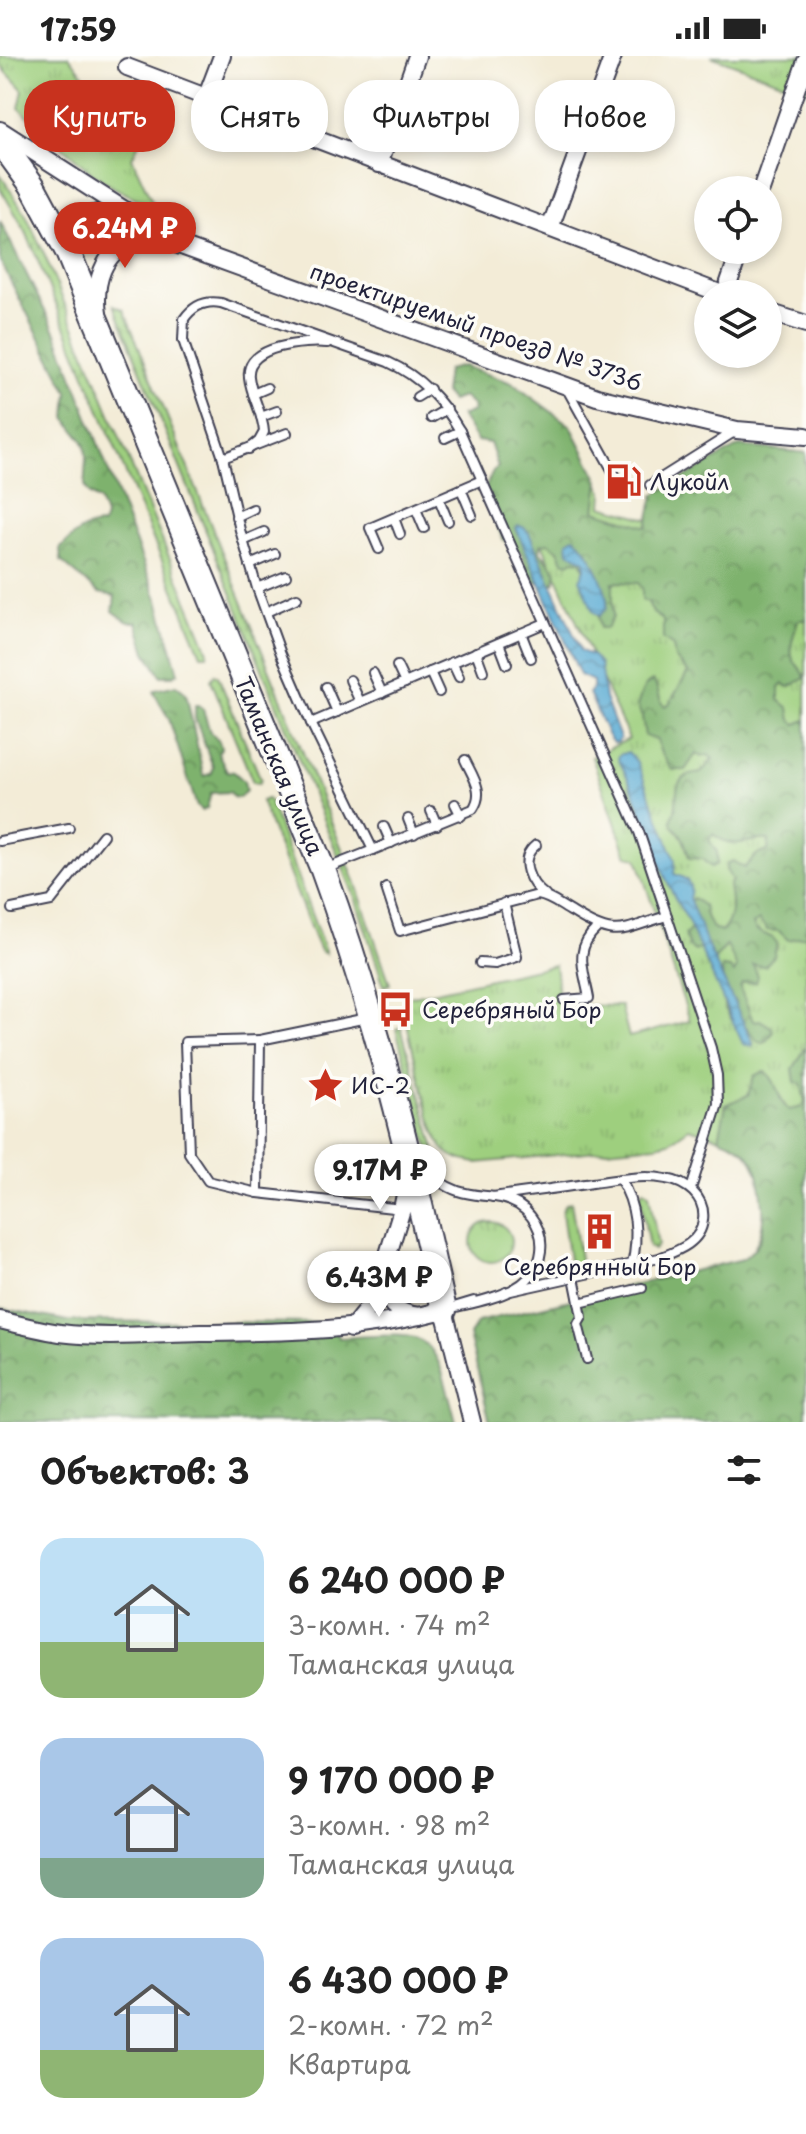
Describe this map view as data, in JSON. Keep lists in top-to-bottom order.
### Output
{
  "streets": {
    "street": ["проектируемый проезд № 3736", "Таманская улица"]
  },
  "places": {
    "fuel station": ["Лукойл"],
    "bus stop": ["Серебряный Бор"],
    "place": ["ИС-2"],
    "building": ["Серебрянный Бор"]
  },
  "page": {
    "status": "17:59",
    "chip": [
      "Купить",
      "Снять",
      "Фильтры",
      "Новое"
    ],
    "price": ["6.24M ₽", "9.17M ₽", "6.43M ₽"],
    "heading": "Объектов: 3",
    "list": [
      {
        "name": "6 240 000 ₽",
        "note": "3-комн. · 74 m² · Таманская улица"
      },
      {
        "name": "9 170 000 ₽",
        "note": "3-комн. · 98 m² · Таманская улица"
      },
      {
        "name": "6 430 000 ₽",
        "note": "2-комн. · 72 m² · Квартира"
      }
    ]
  }
}
